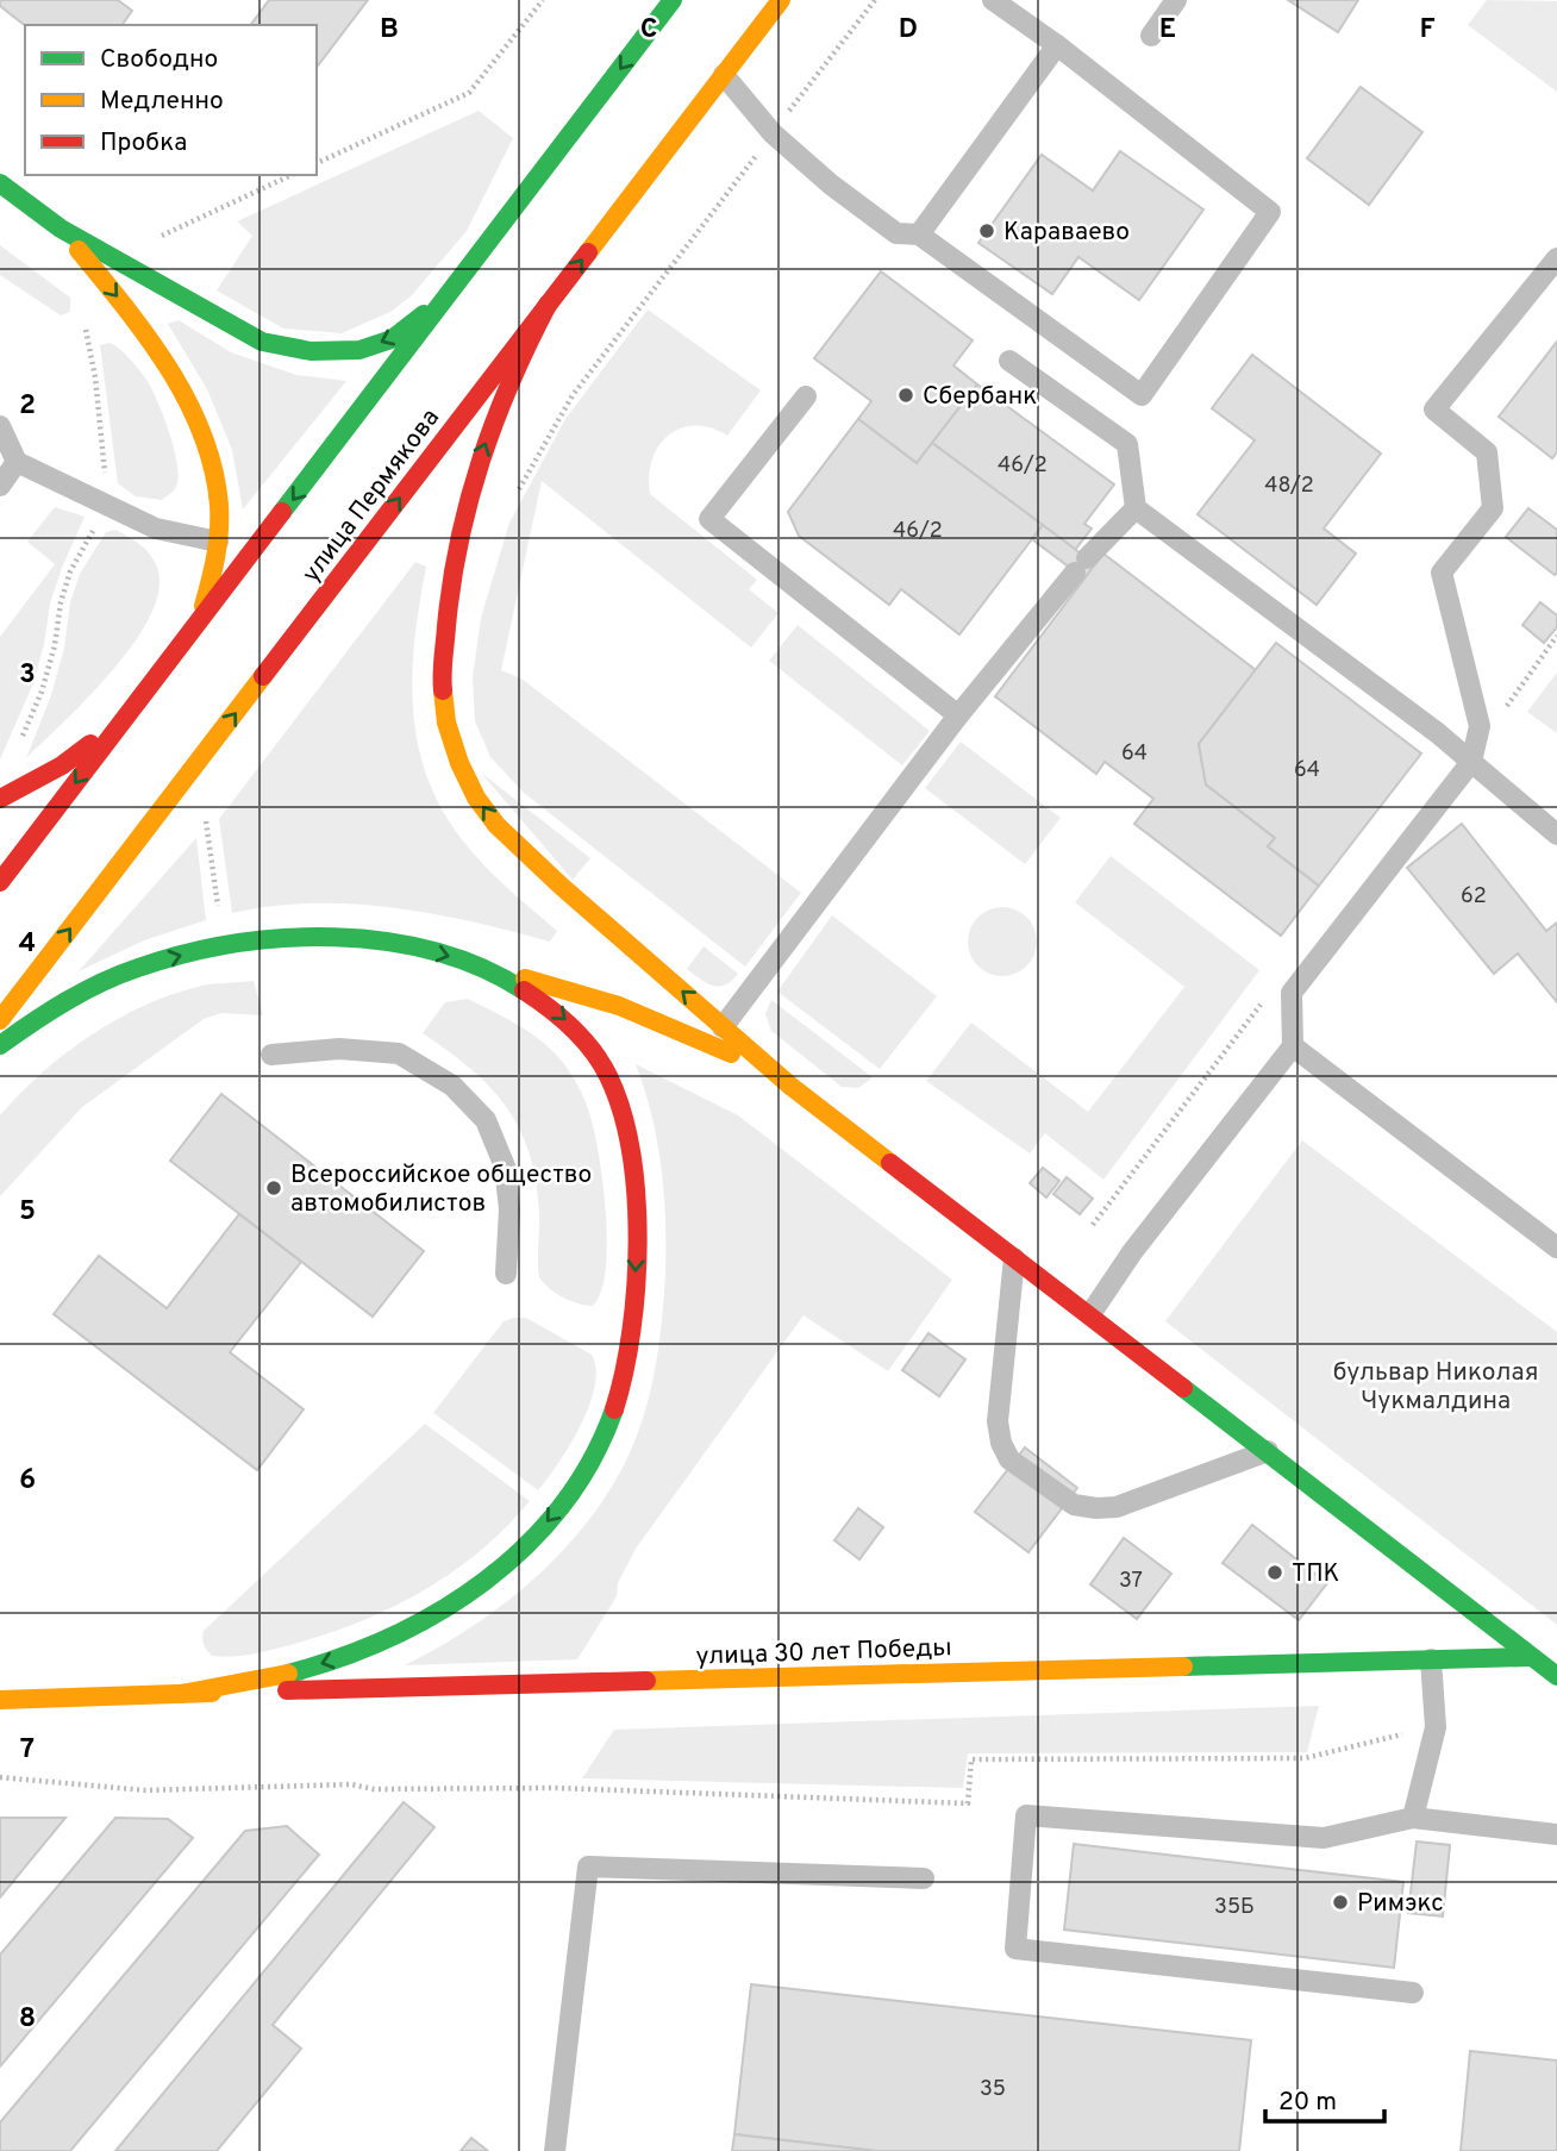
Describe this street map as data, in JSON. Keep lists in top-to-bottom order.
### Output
{
  "streets": {
    "street": ["улица Пермякова", "улица 30 лет Победы"]
  },
  "parks": ["бульвар Николая Чукмалдина"],
  "places": [
    "Караваево",
    "Сбербанк",
    "Всероссийское общество автомобилистов",
    "ТПК",
    "Римэкс"
  ],
  "house_numbers": [
    "46/2",
    "48/2",
    "46/2",
    "64",
    "64",
    "62",
    "37",
    "35Б",
    "35"
  ],
  "legend": ["Свободно", "Медленно", "Пробка"],
  "scale_bar": "20 m",
  "grid": {
    "columns": [
      "B",
      "C",
      "D",
      "E",
      "F"
    ],
    "rows": [
      "2",
      "3",
      "4",
      "5",
      "6",
      "7",
      "8"
    ]
  }
}
